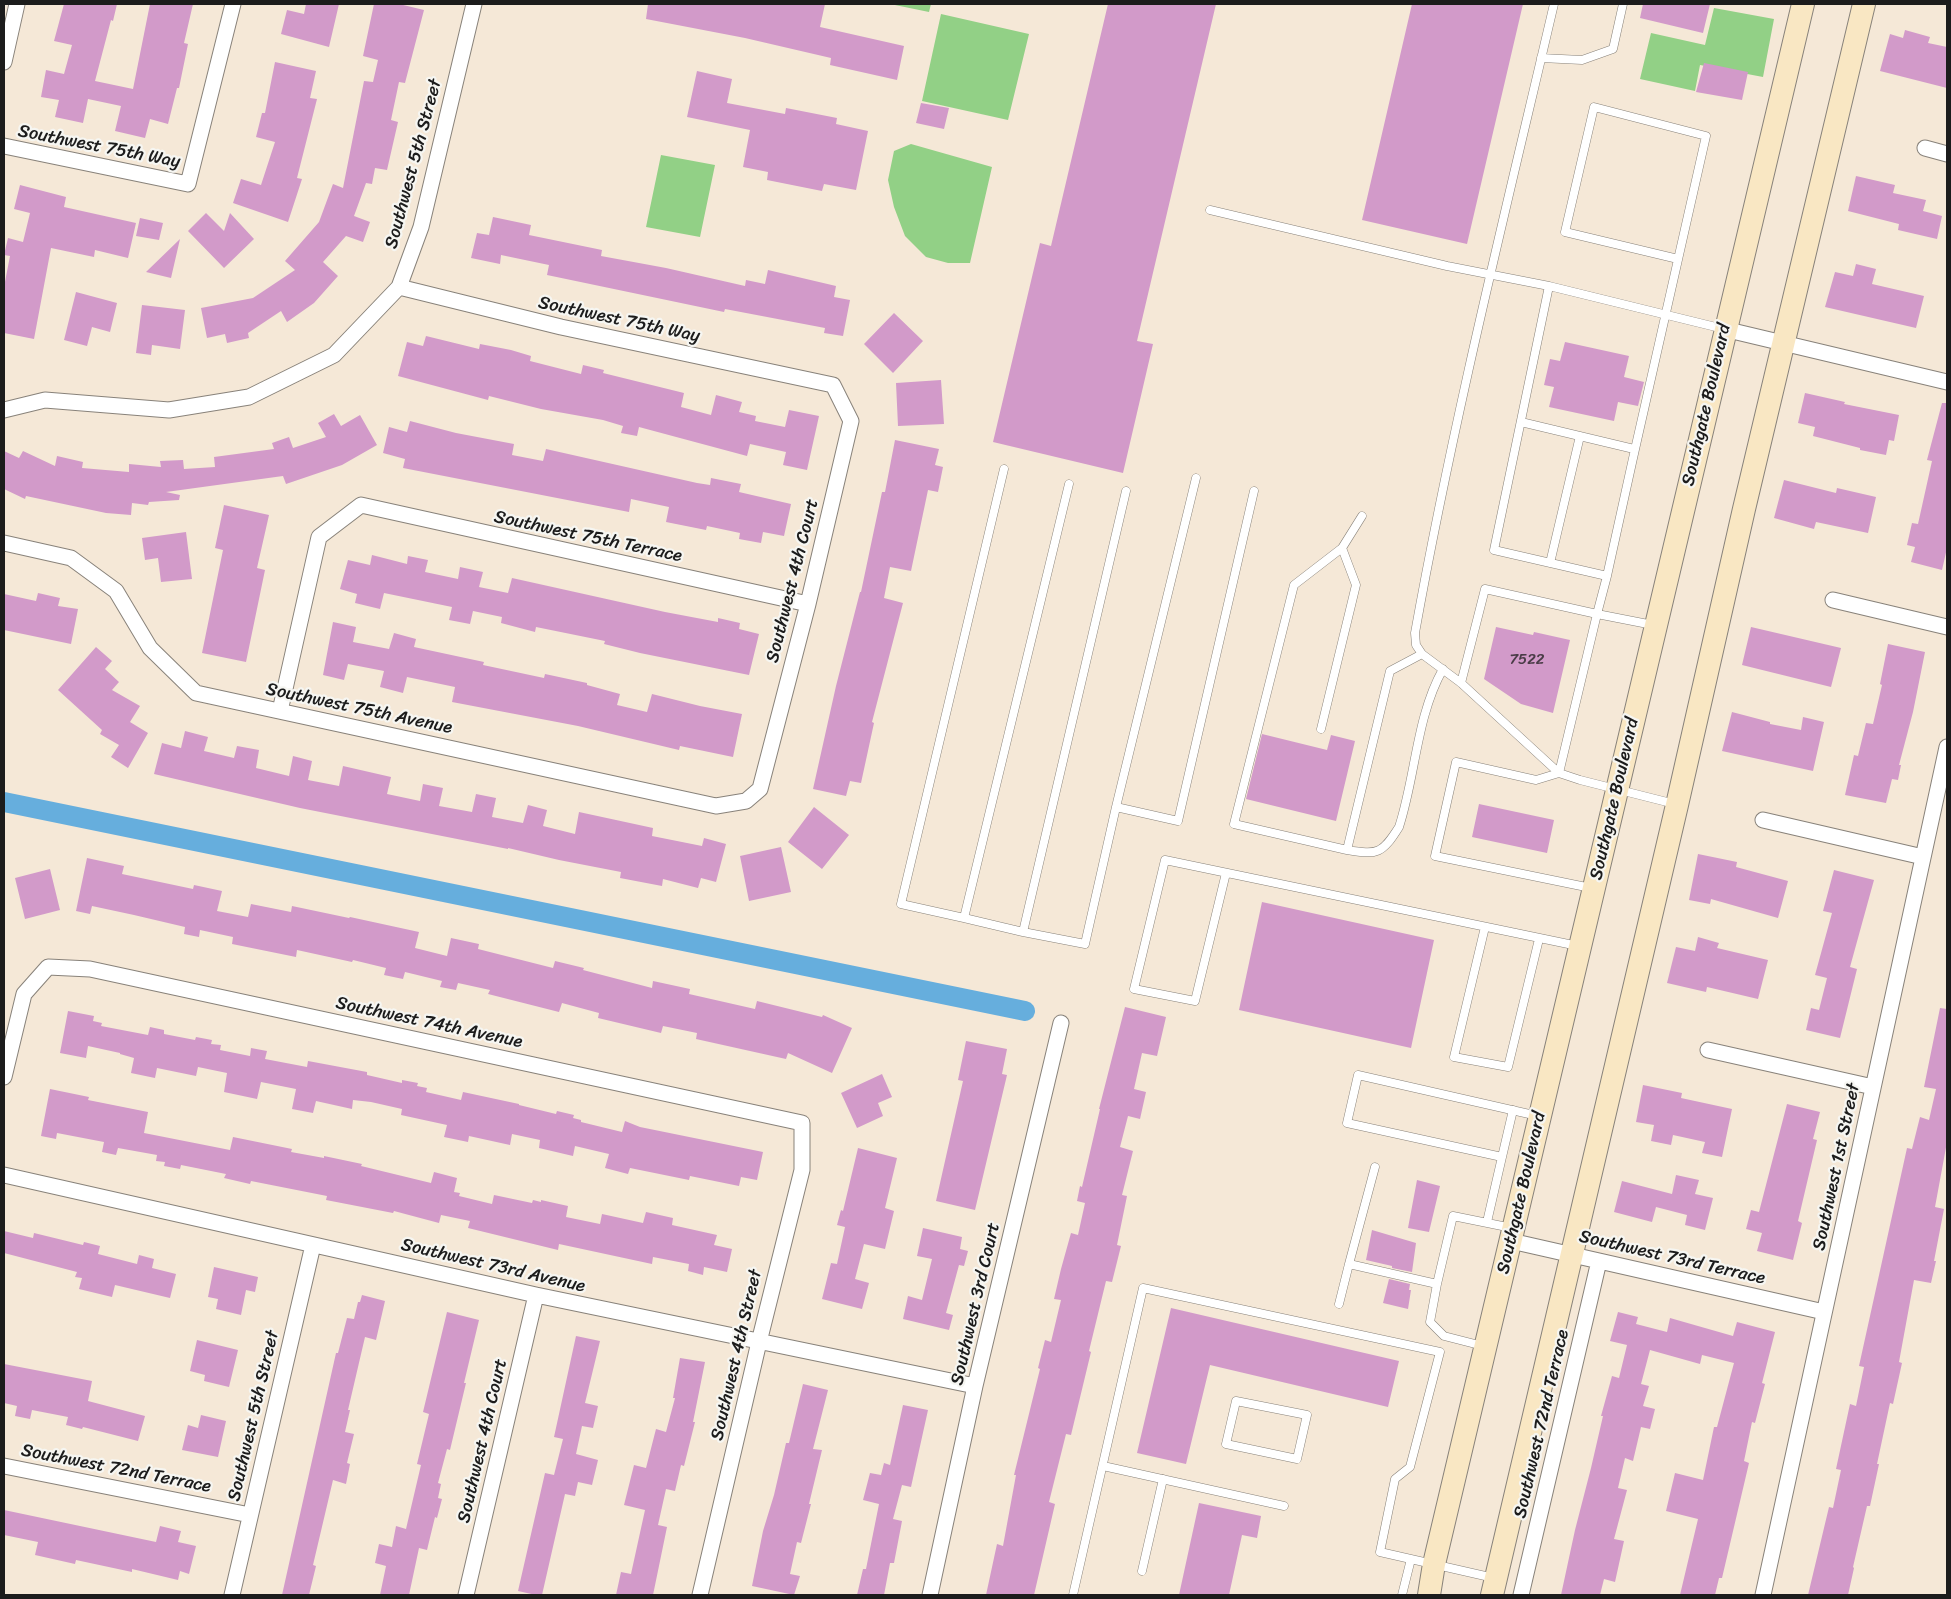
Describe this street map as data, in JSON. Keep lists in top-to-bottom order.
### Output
{
  "streets": {
    "main road": ["Southgate Boulevard"],
    "street": [
      "Southwest 75th Way",
      "Southwest 5th Street",
      "Southwest 75th Terrace",
      "Southwest 4th Court",
      "Southwest 75th Avenue",
      "Southwest 74th Avenue",
      "Southwest 1st Street",
      "Southwest 73rd Terrace",
      "Southwest 73rd Avenue",
      "Southwest 3rd Court",
      "Southwest 4th Street",
      "Southwest 72nd Terrace"
    ]
  },
  "crossings": [
    ["Southwest 75th Way", "Southwest 5th Street"],
    ["Southwest 75th Way", "Southwest 4th Court"],
    ["Southwest 5th Street", "Southwest 73rd Avenue"],
    ["Southwest 5th Street", "Southwest 72nd Terrace"],
    ["Southgate Boulevard", "Southwest 73rd Terrace"],
    ["Southwest 75th Terrace", "Southwest 4th Court"],
    ["Southwest 75th Terrace", "Southwest 75th Avenue"],
    ["Southwest 4th Court", "Southwest 75th Avenue"],
    ["Southwest 4th Court", "Southwest 73rd Avenue"],
    ["Southwest 74th Avenue", "Southwest 4th Street"],
    ["Southwest 1st Street", "Southwest 73rd Terrace"],
    ["Southwest 73rd Terrace", "Southwest 72nd Terrace"],
    ["Southwest 73rd Avenue", "Southwest 3rd Court"],
    ["Southwest 73rd Avenue", "Southwest 4th Street"]
  ],
  "house_numbers": ["7522"]
}
